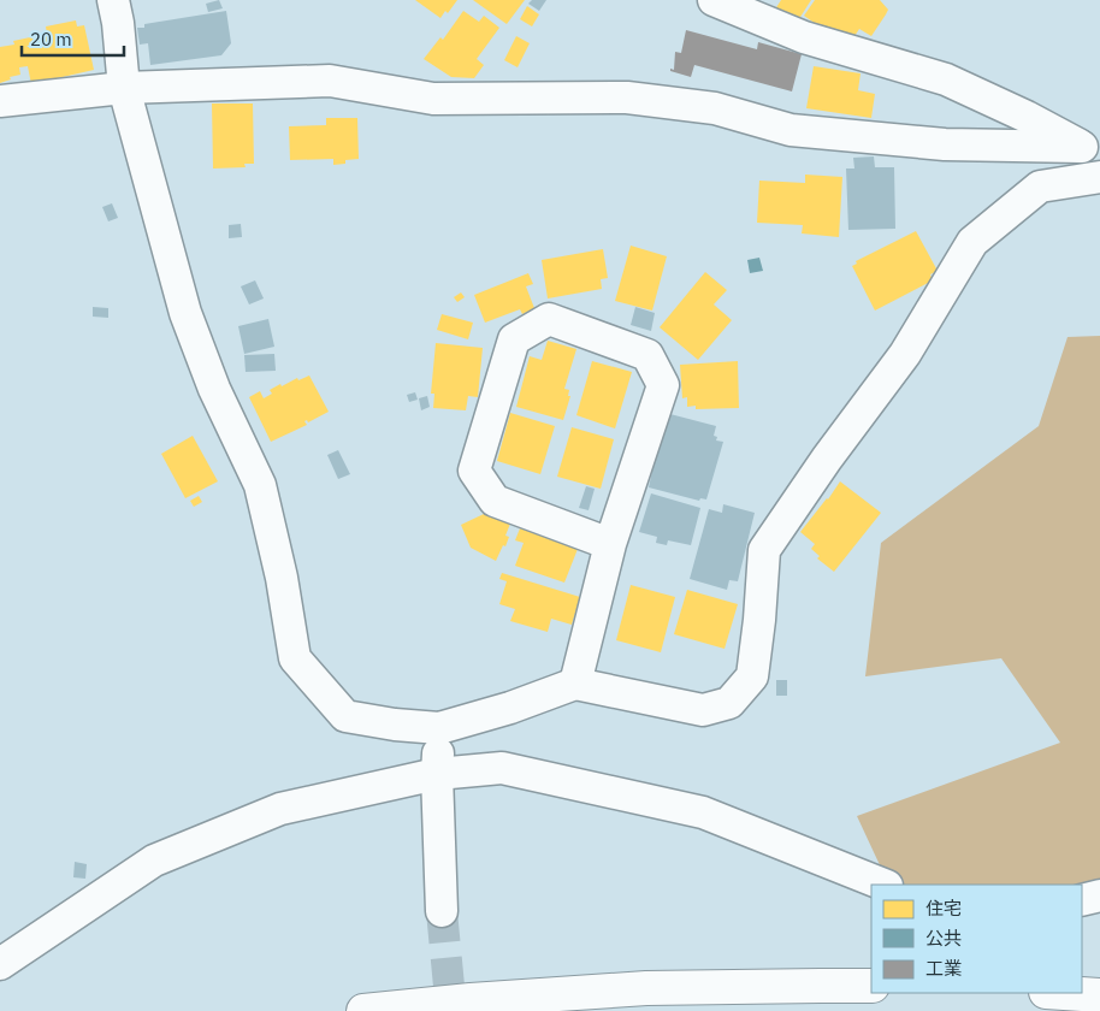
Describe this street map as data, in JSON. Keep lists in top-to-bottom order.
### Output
{
  "legend": ["住宅", "公共", "工業"],
  "scale_bar": "20 m"
}
